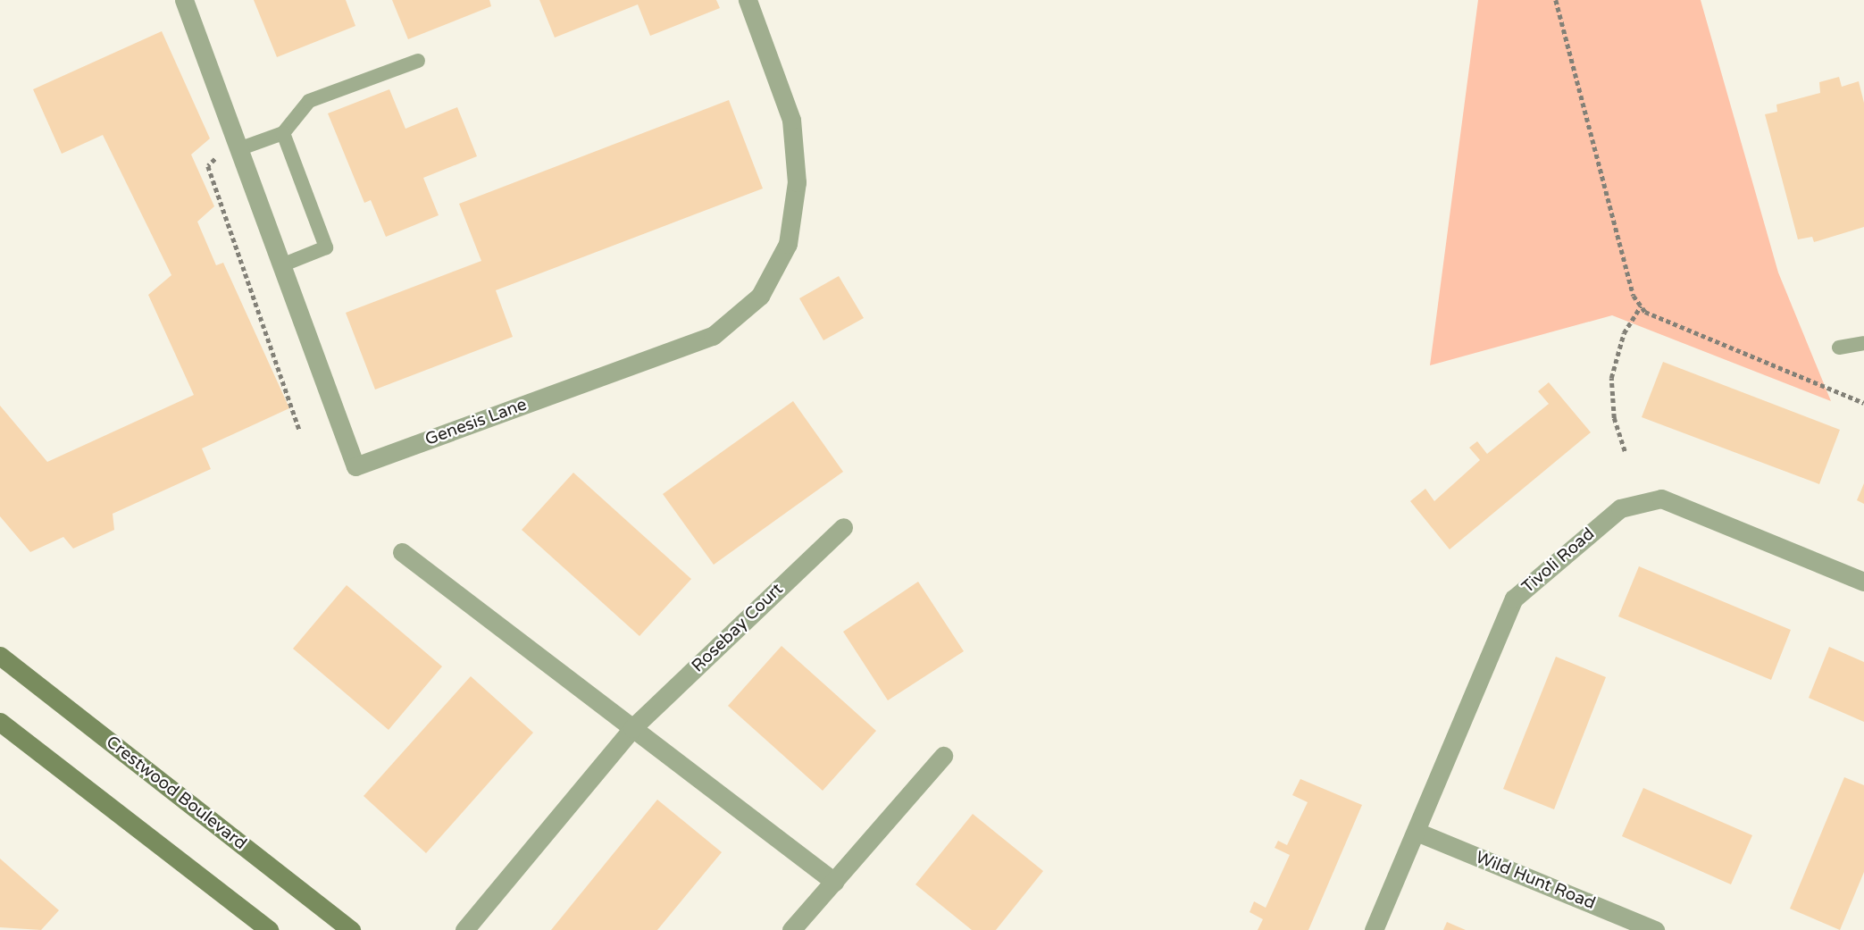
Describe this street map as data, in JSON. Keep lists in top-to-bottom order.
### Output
{
  "streets": {
    "main road": ["Crestwood Boulevard"],
    "street": [
      "Genesis Lane",
      "Tivoli Road",
      "Rosebay Court",
      "Wild Hunt Road"
    ]
  },
  "crossings": [
    ["Tivoli Road", "Wild Hunt Road"]
  ]
}
